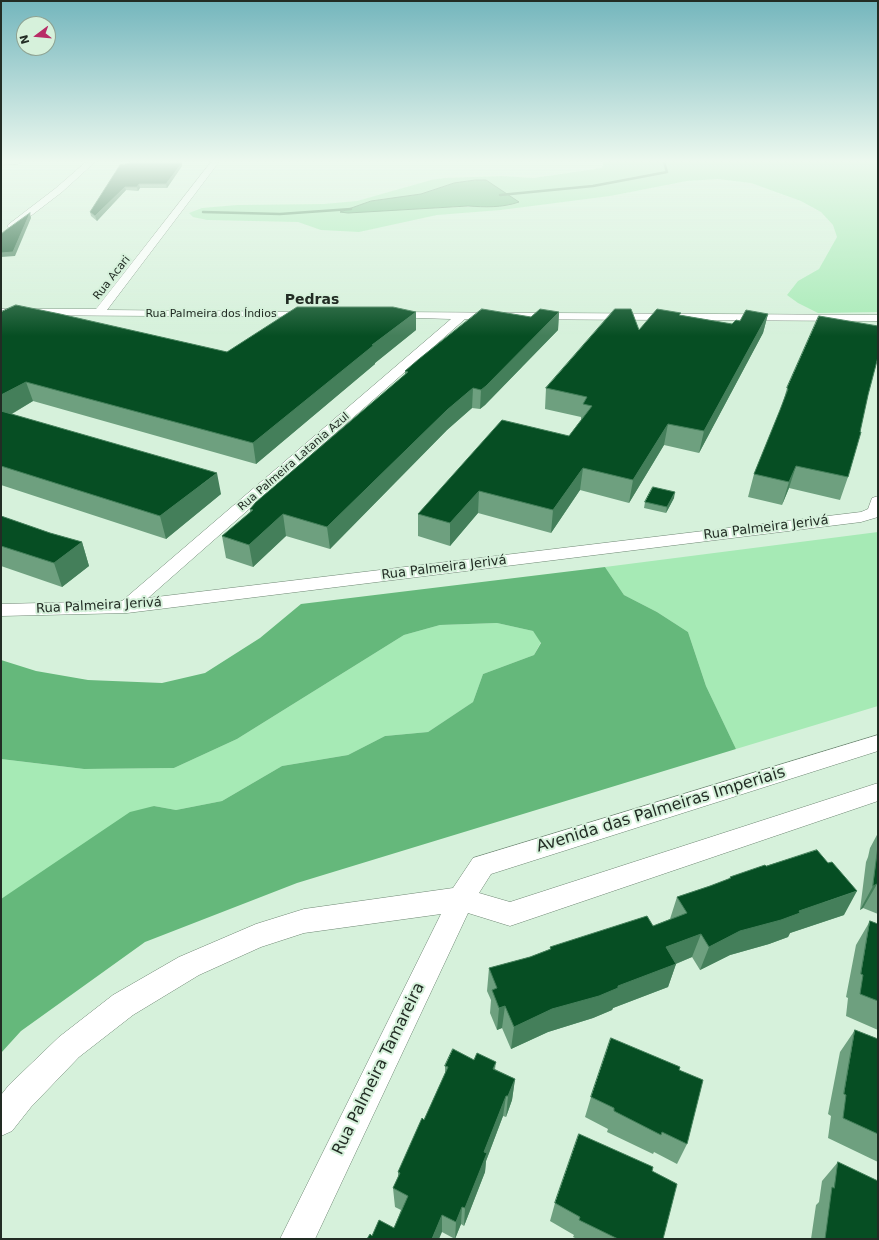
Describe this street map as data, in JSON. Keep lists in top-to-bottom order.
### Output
{
  "streets": {
    "street": [
      "Rua Acari",
      "Rua Palmeira dos Índios",
      "Rua Palmeira Latania Azul",
      "Rua Palmeira Jerivá",
      "Avenida das Palmeiras Imperiais",
      "Rua Palmeira Tamareira"
    ]
  },
  "crossings": [
    ["Rua Acari", "Rua Palmeira dos Índios"],
    ["Rua Palmeira Latania Azul", "Rua Palmeira Jerivá"],
    ["Avenida das Palmeiras Imperiais", "Rua Palmeira Tamareira"]
  ],
  "districts": ["Pedras"],
  "north": "left"
}
